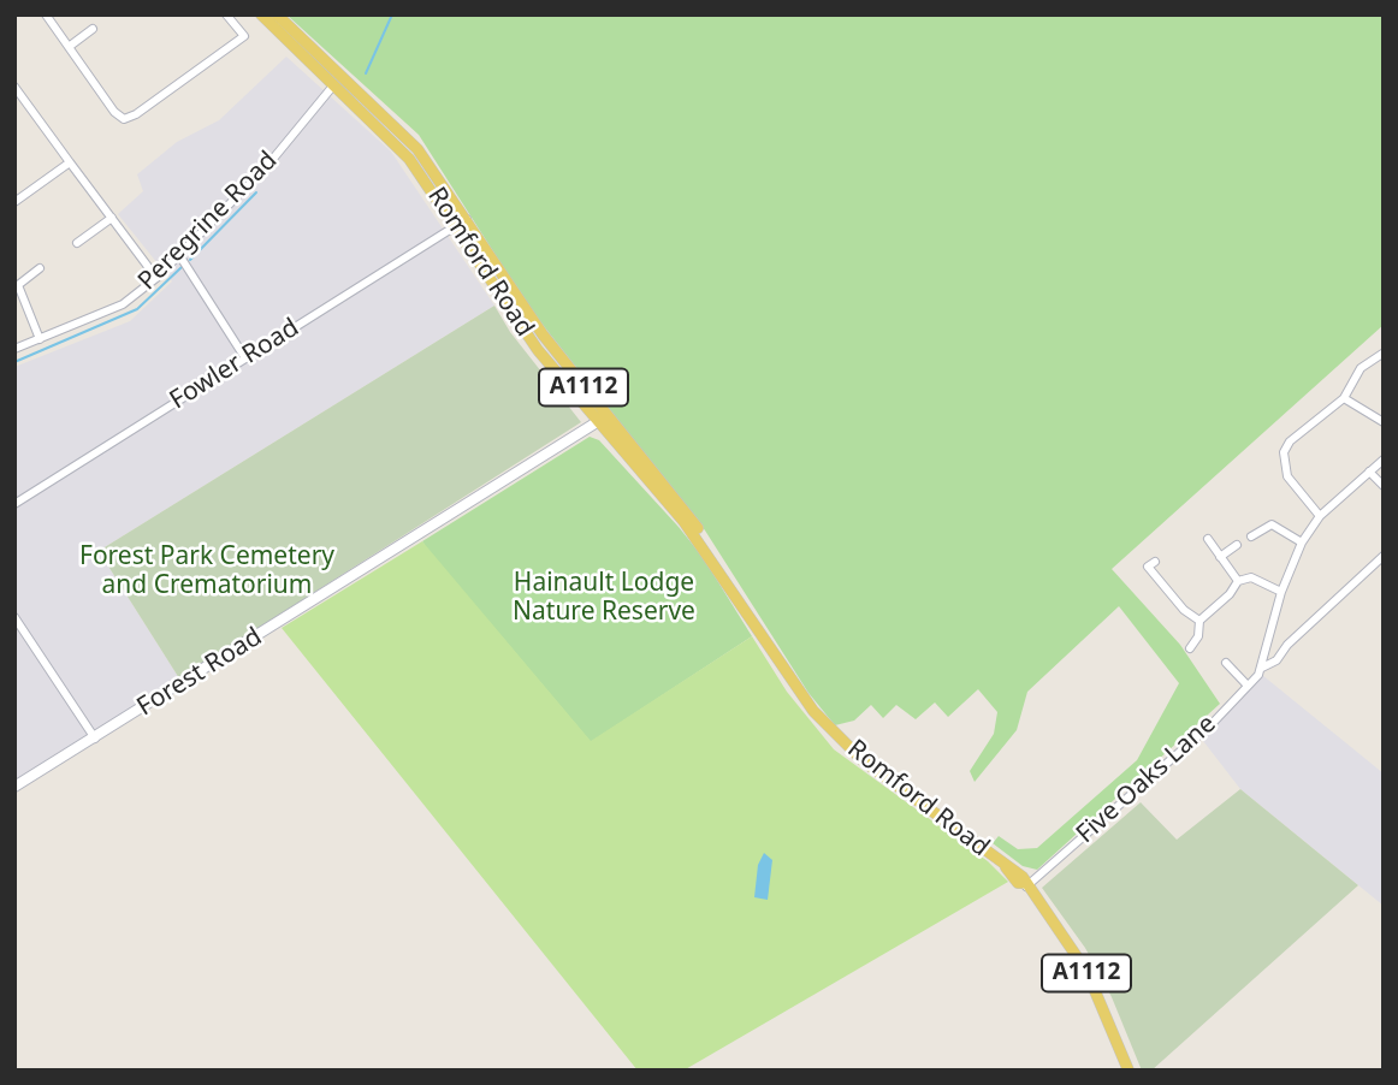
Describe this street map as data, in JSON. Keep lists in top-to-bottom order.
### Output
{
  "streets": {
    "main road": ["Romford Road", "A1112"],
    "street": [
      "Peregrine Road",
      "Fowler Road",
      "Forest Road",
      "Five Oaks Lane"
    ]
  },
  "crossings": [
    ["Peregrine Road", "Romford Road"],
    ["Romford Road", "Fowler Road"],
    ["Romford Road", "Forest Road"],
    ["Romford Road", "Five Oaks Lane"]
  ],
  "parks": ["Forest Park Cemetery and Crematorium", "Hainault Lodge Nature Reserve"]
}
